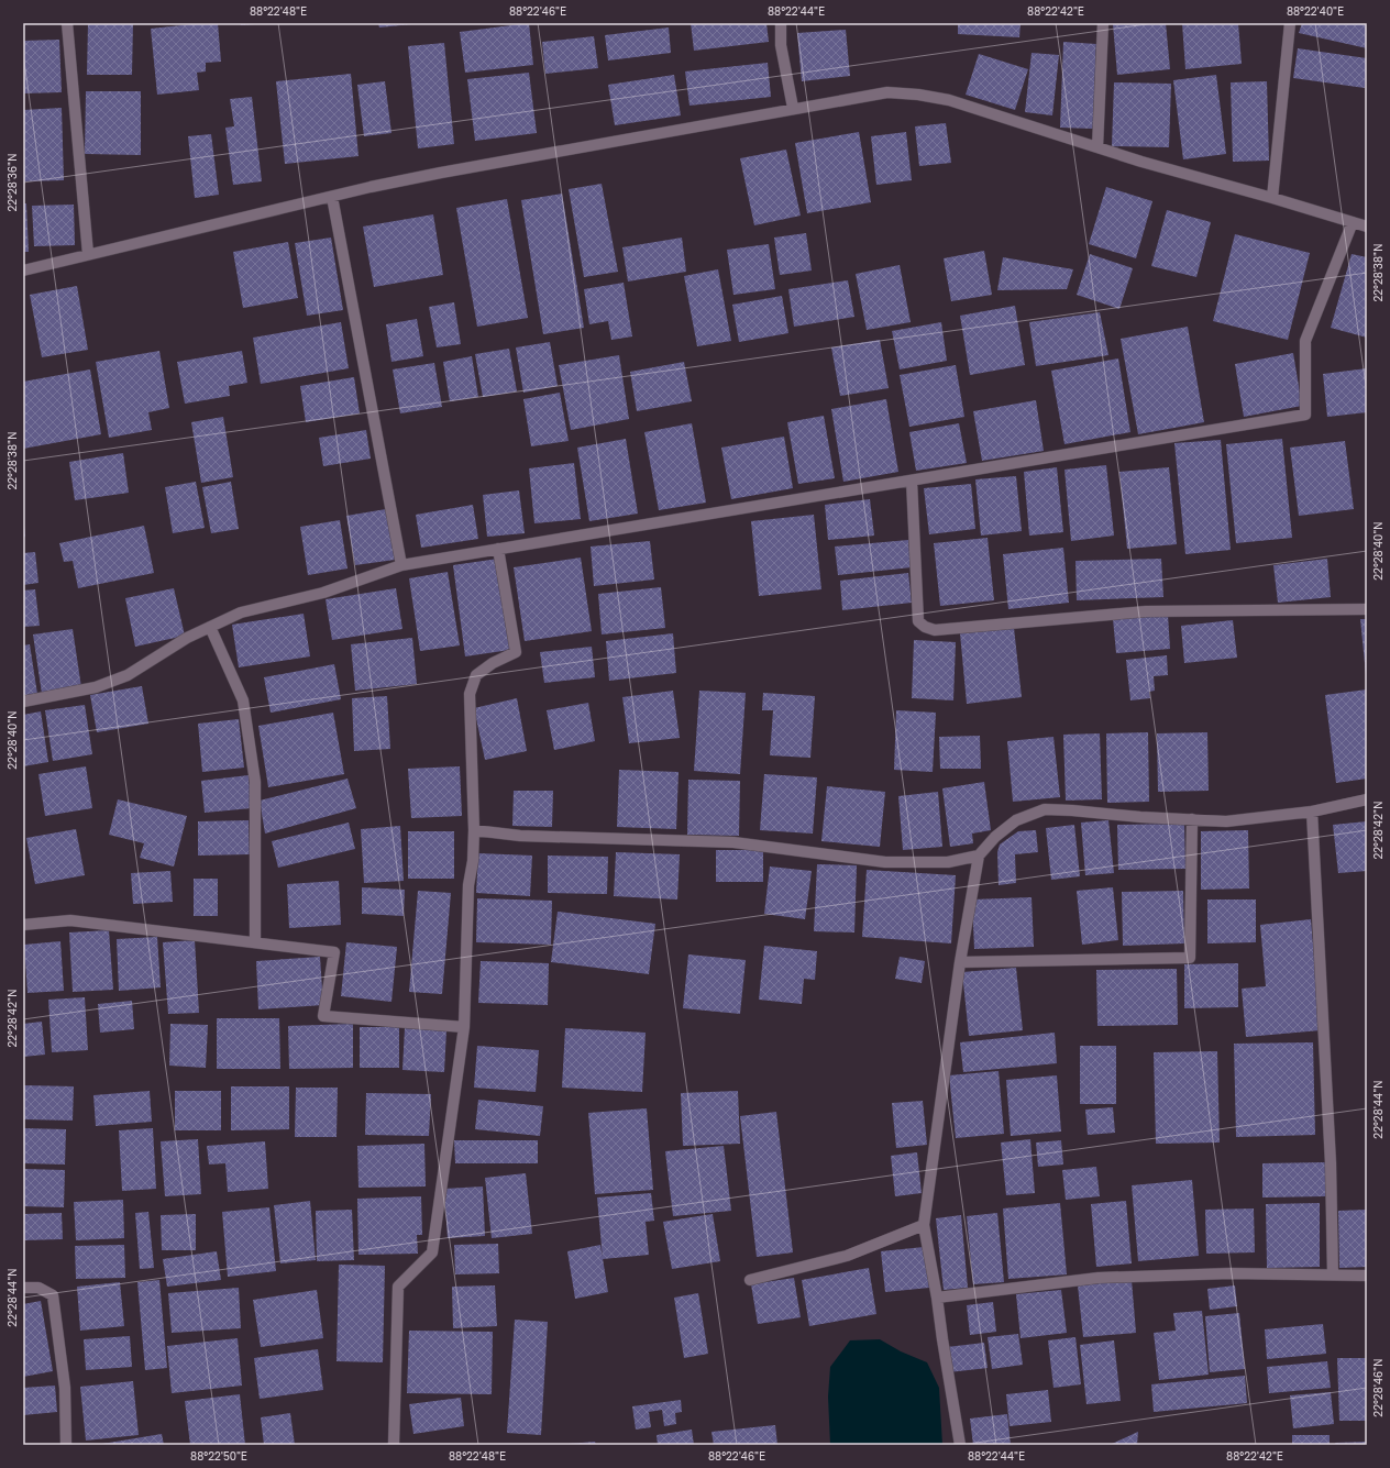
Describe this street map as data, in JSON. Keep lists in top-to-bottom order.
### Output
{
  "coordinates": [
    "88°22'48\"E",
    "88°22'46\"E",
    "88°22'44\"E",
    "88°22'42\"E",
    "88°22'40\"E",
    "22°28'36\"N",
    "22°28'38\"N",
    "22°28'40\"N",
    "22°28'42\"N",
    "22°28'44\"N",
    "22°28'46\"N",
    "88°22'50\"E"
  ]
}
